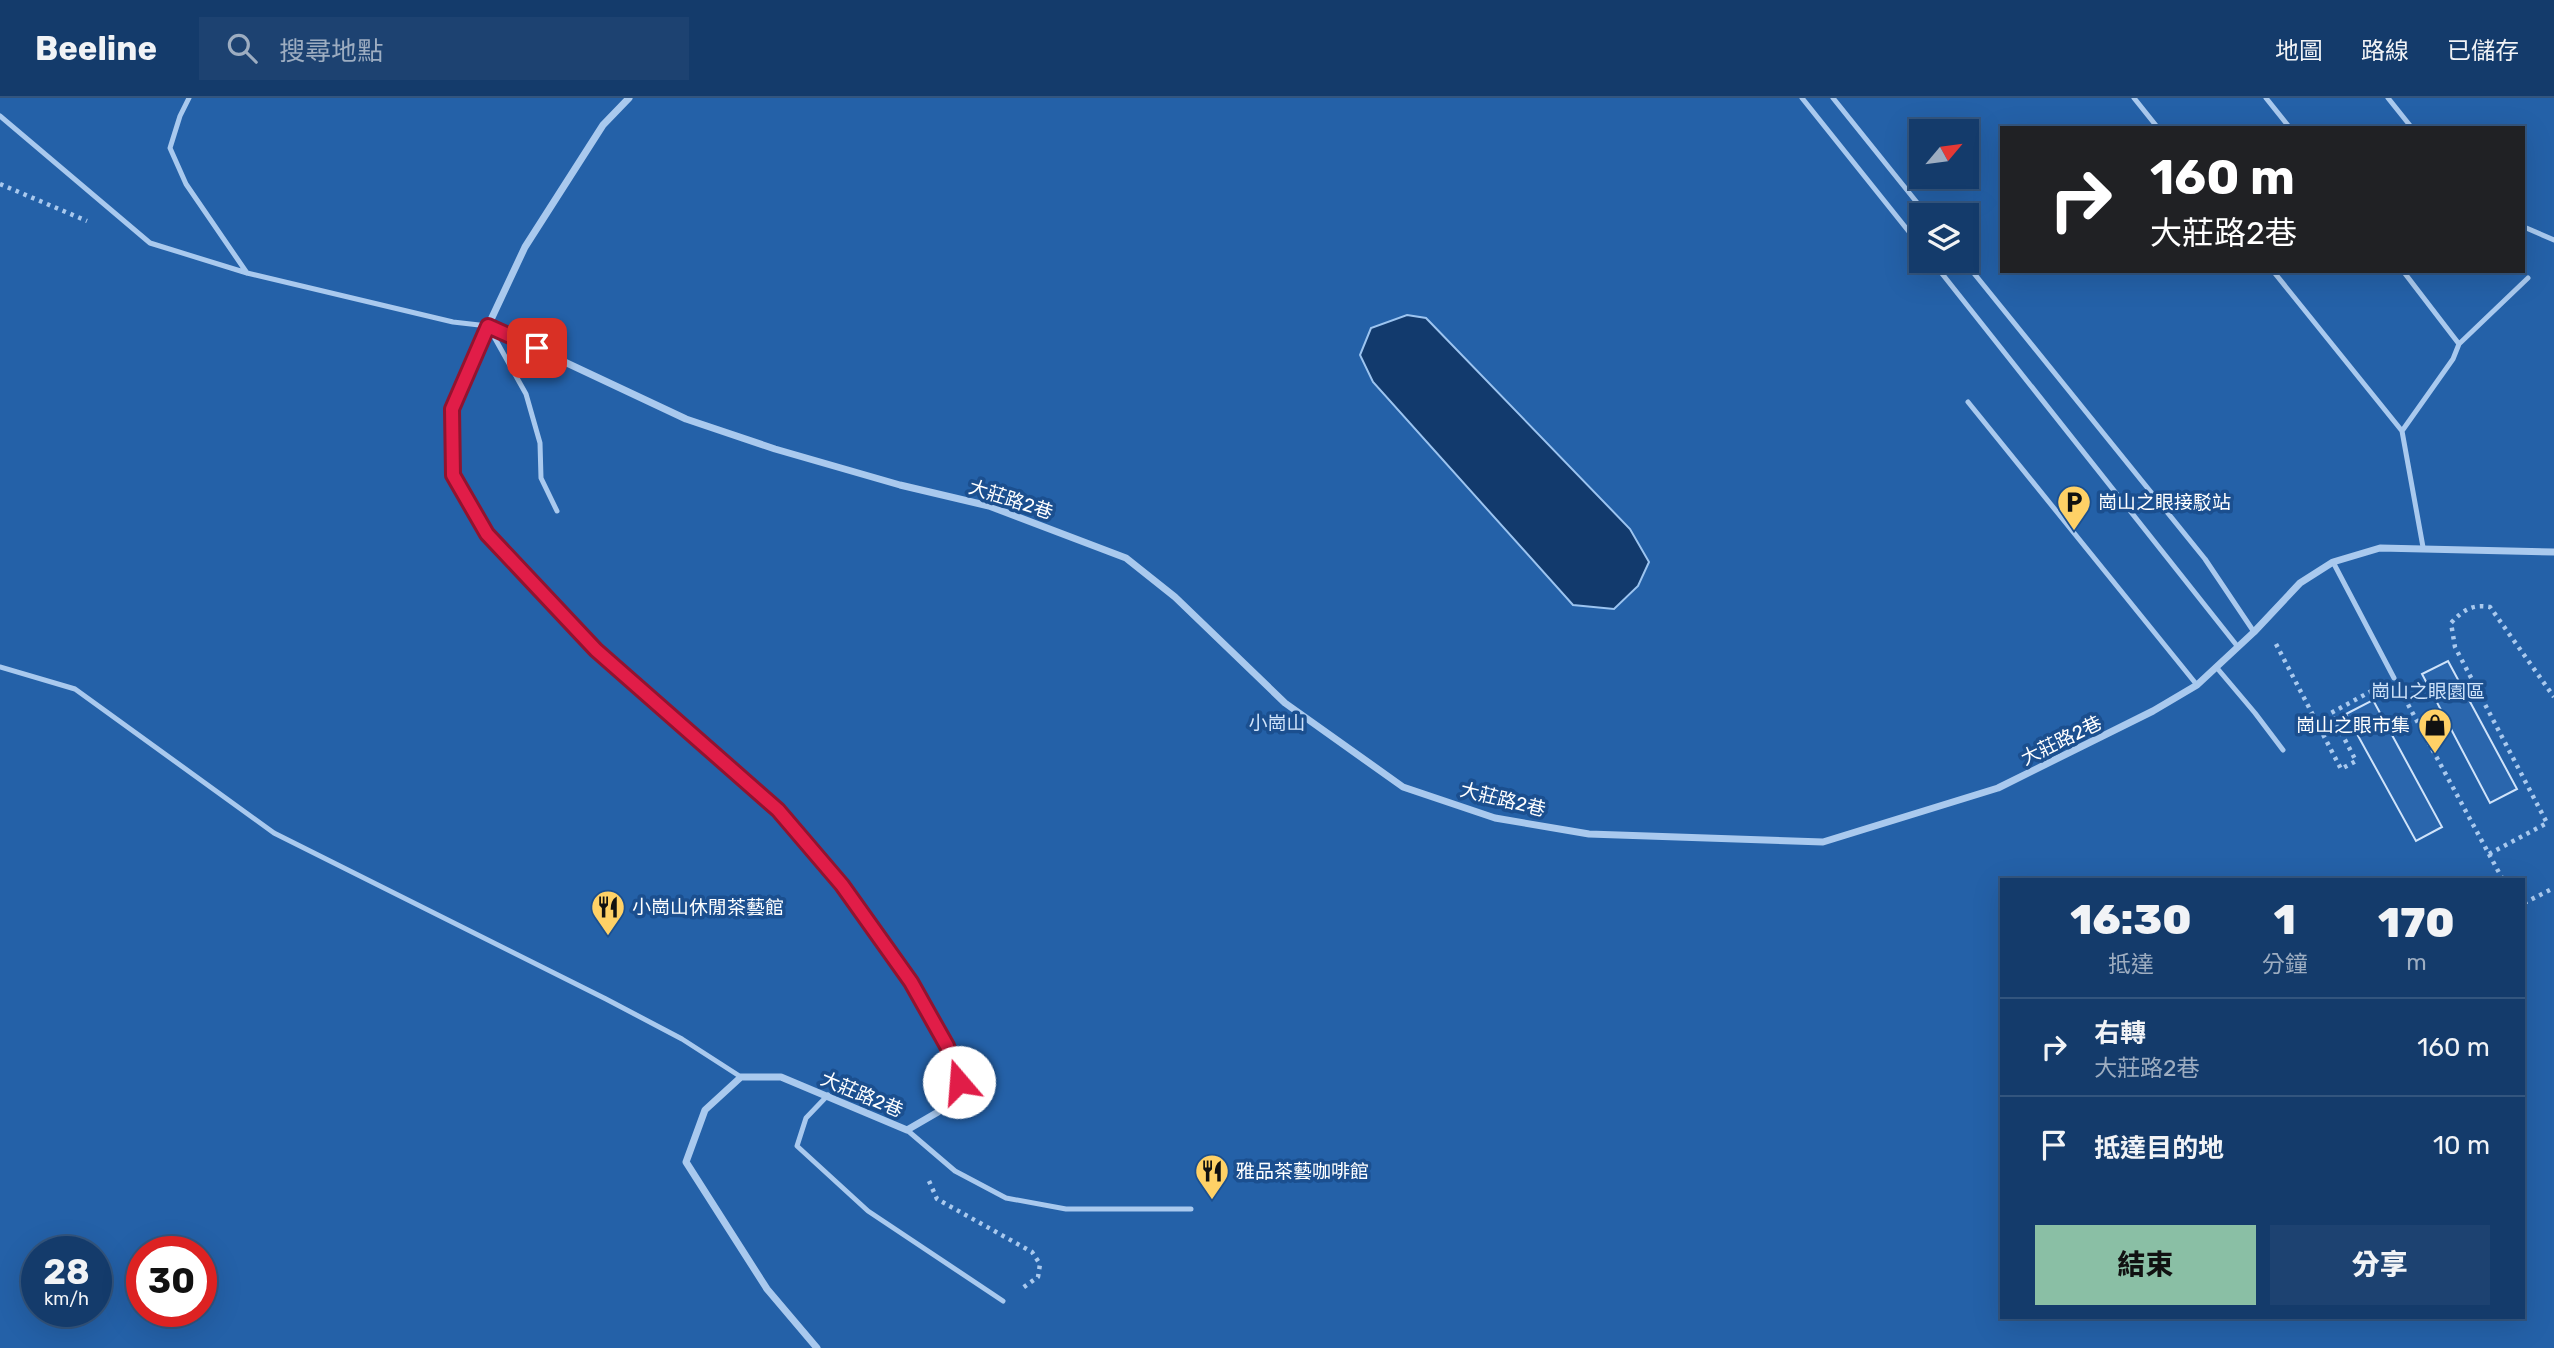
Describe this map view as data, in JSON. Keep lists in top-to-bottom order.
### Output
{
  "streets": {
    "street": ["大莊路2巷"]
  },
  "parks": ["崗山之眼園區", "小崗山"],
  "places": {
    "parking": ["崗山之眼接駁站"],
    "shop": ["崗山之眼市集"],
    "restaurant": ["小崗山休閒茶藝館", "雅品茶藝咖啡館"]
  },
  "north": "top right",
  "page": {
    "header": "Beeline",
    "search": "搜尋地點",
    "nav": ["地圖", "路線", "已儲存"],
    "turn": ["160 m", "大莊路2巷"],
    "eta": [
      "16:30",
      "抵達",
      "1",
      "分鐘",
      "170",
      "m"
    ],
    "list": [
      {
        "name": "右轉",
        "note": "大莊路2巷",
        "value": "160 m"
      },
      {
        "name": "抵達目的地",
        "value": "10 m"
      }
    ],
    "buttons": ["結束", "分享"],
    "speed": "28 km/h",
    "limit": "30"
  }
}
